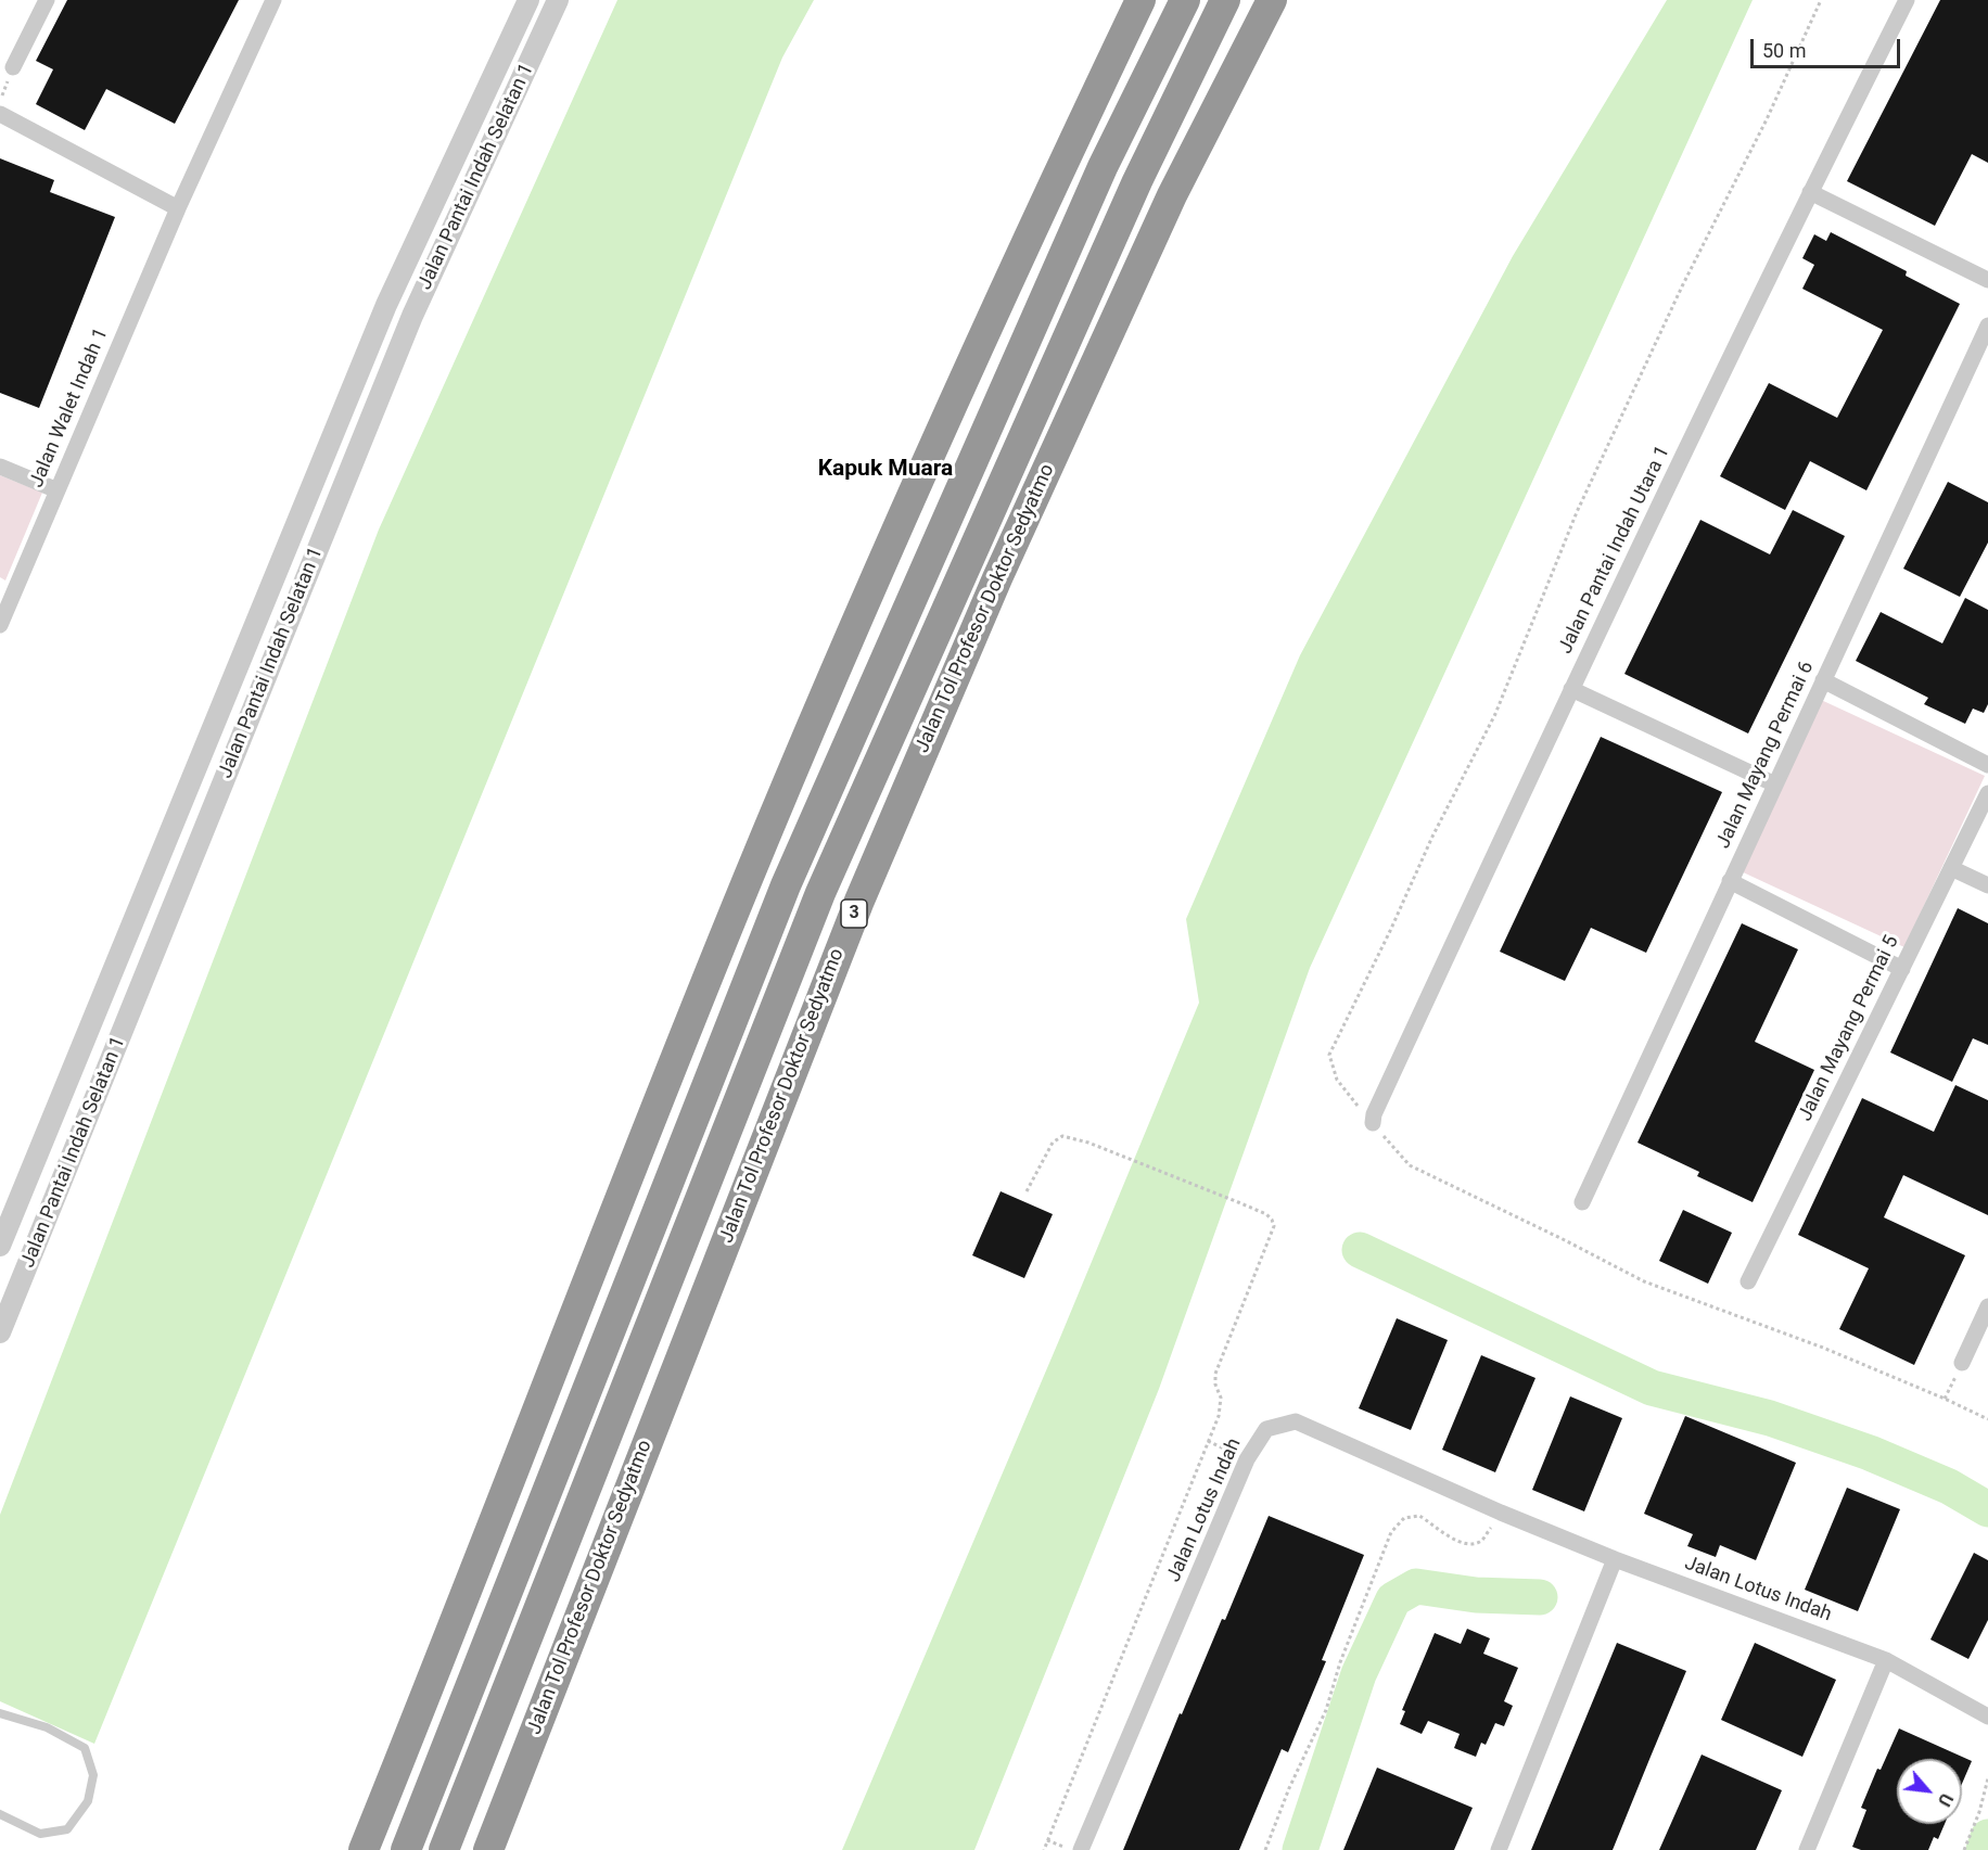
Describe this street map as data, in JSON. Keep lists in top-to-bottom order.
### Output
{
  "streets": {
    "highway": ["Jalan Tol Profesor Doktor Sedyatmo", "3"],
    "street": [
      "Jalan Pantai Indah Selatan 1",
      "Jalan Walet Indah 1",
      "Jalan Pantai Indah Utara 1",
      "Jalan Mayang Permai 6",
      "Jalan Mayang Permai 5",
      "Jalan Lotus Indah"
    ]
  },
  "districts": ["Kapuk Muara"],
  "scale_bar": "50 m",
  "north": "bottom right"
}
